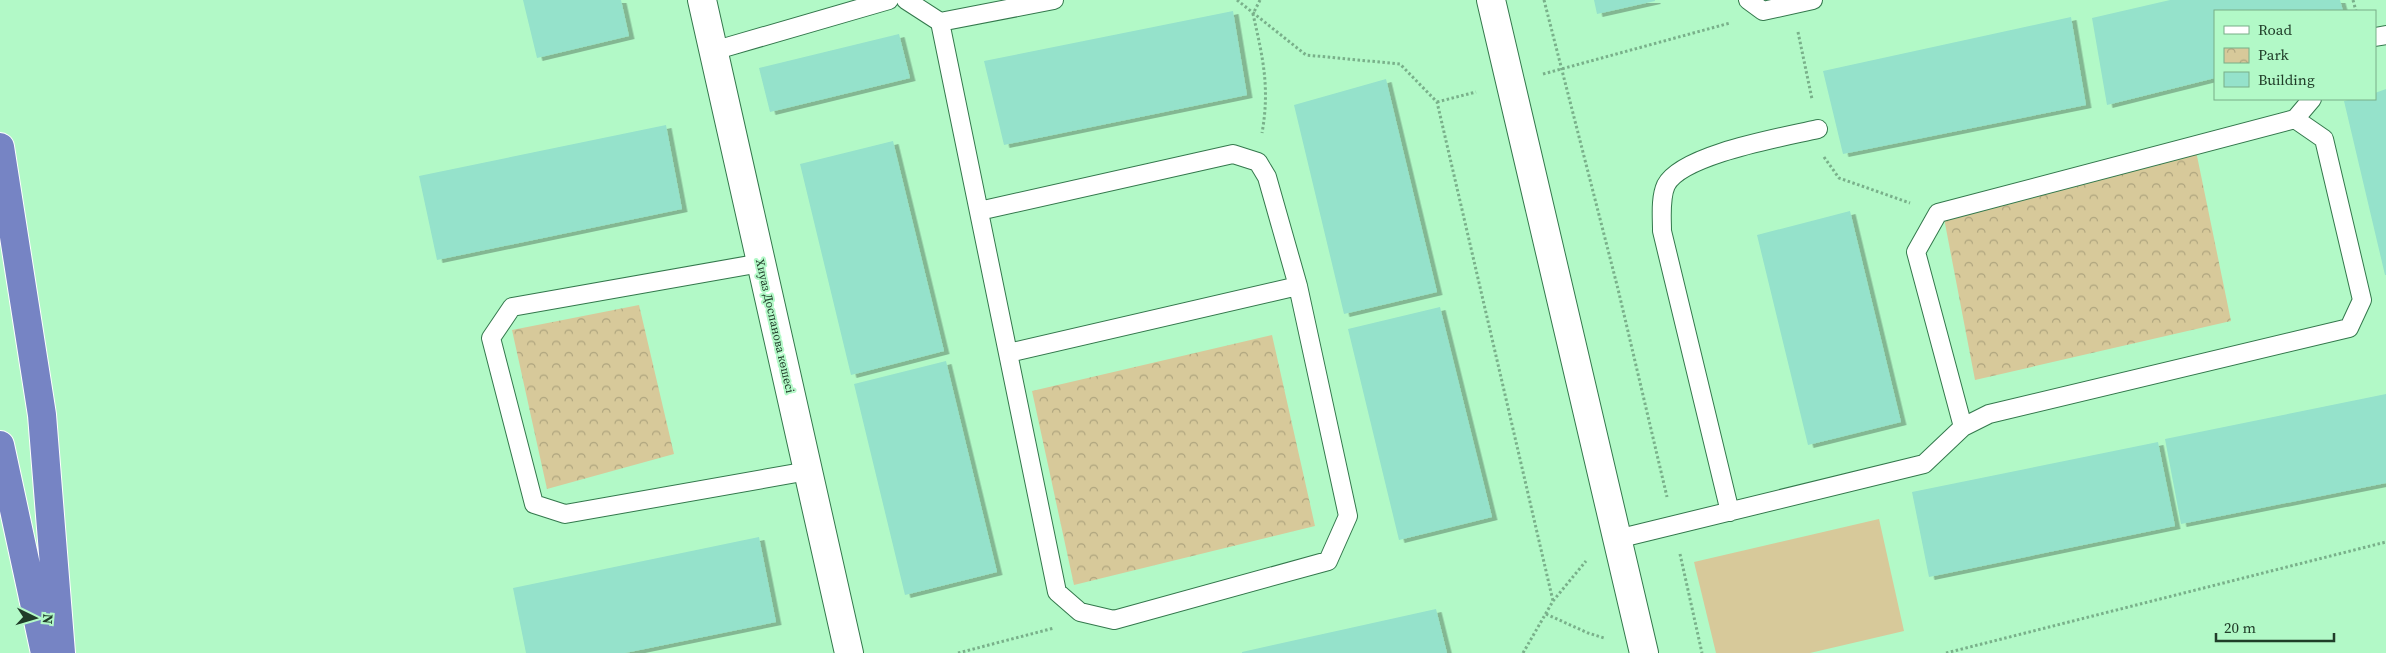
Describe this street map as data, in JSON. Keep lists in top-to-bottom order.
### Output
{
  "streets": {
    "street": ["Хиуаз Доспанова көшесі"]
  },
  "legend": ["Road", "Park", "Building"],
  "scale_bar": "20 m",
  "north": "right"
}
